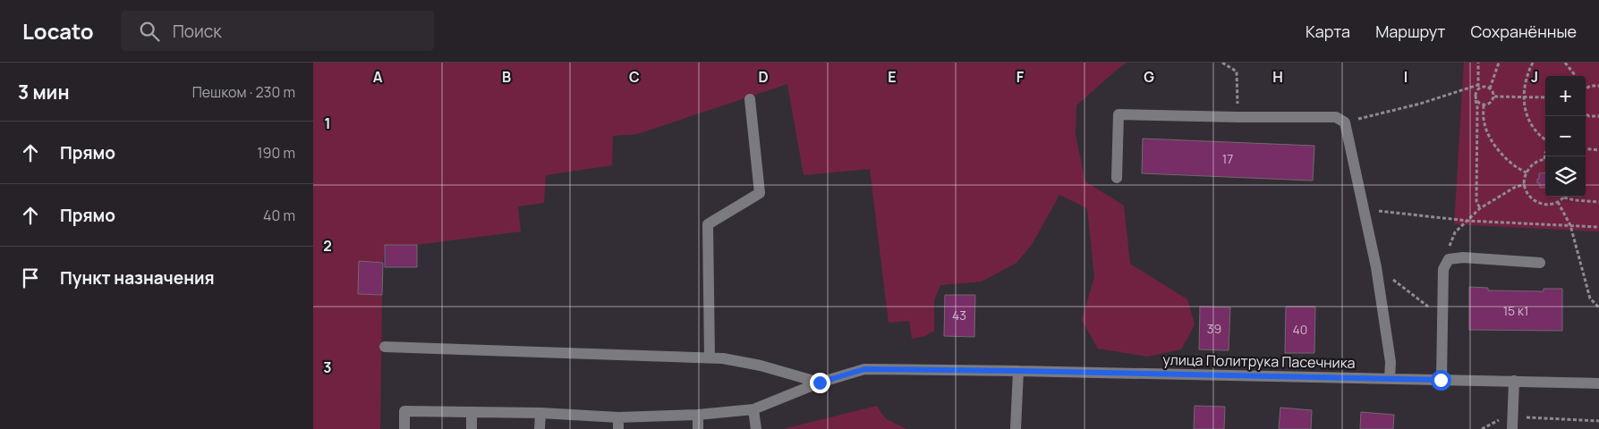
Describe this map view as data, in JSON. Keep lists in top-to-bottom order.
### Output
{
  "streets": {
    "street": ["улица Политрука Пасечника"]
  },
  "house_numbers": [
    "17",
    "15 к1",
    "43",
    "39",
    "40"
  ],
  "page": {
    "header": "Locato",
    "search": "Поиск",
    "nav": ["Карта", "Маршрут", "Сохранённые"],
    "heading": ["3 мин", "Пешком · 230 m"],
    "map_buttons": ["+", "−"],
    "list": [
      ["Прямо", "190 m"],
      ["Прямо", "40 m"],
      "Пункт назначения"
    ]
  },
  "grid": {
    "columns": [
      "A",
      "B",
      "C",
      "D",
      "E",
      "F",
      "G",
      "H",
      "I",
      "J"
    ],
    "rows": ["1", "2", "3"]
  }
}
